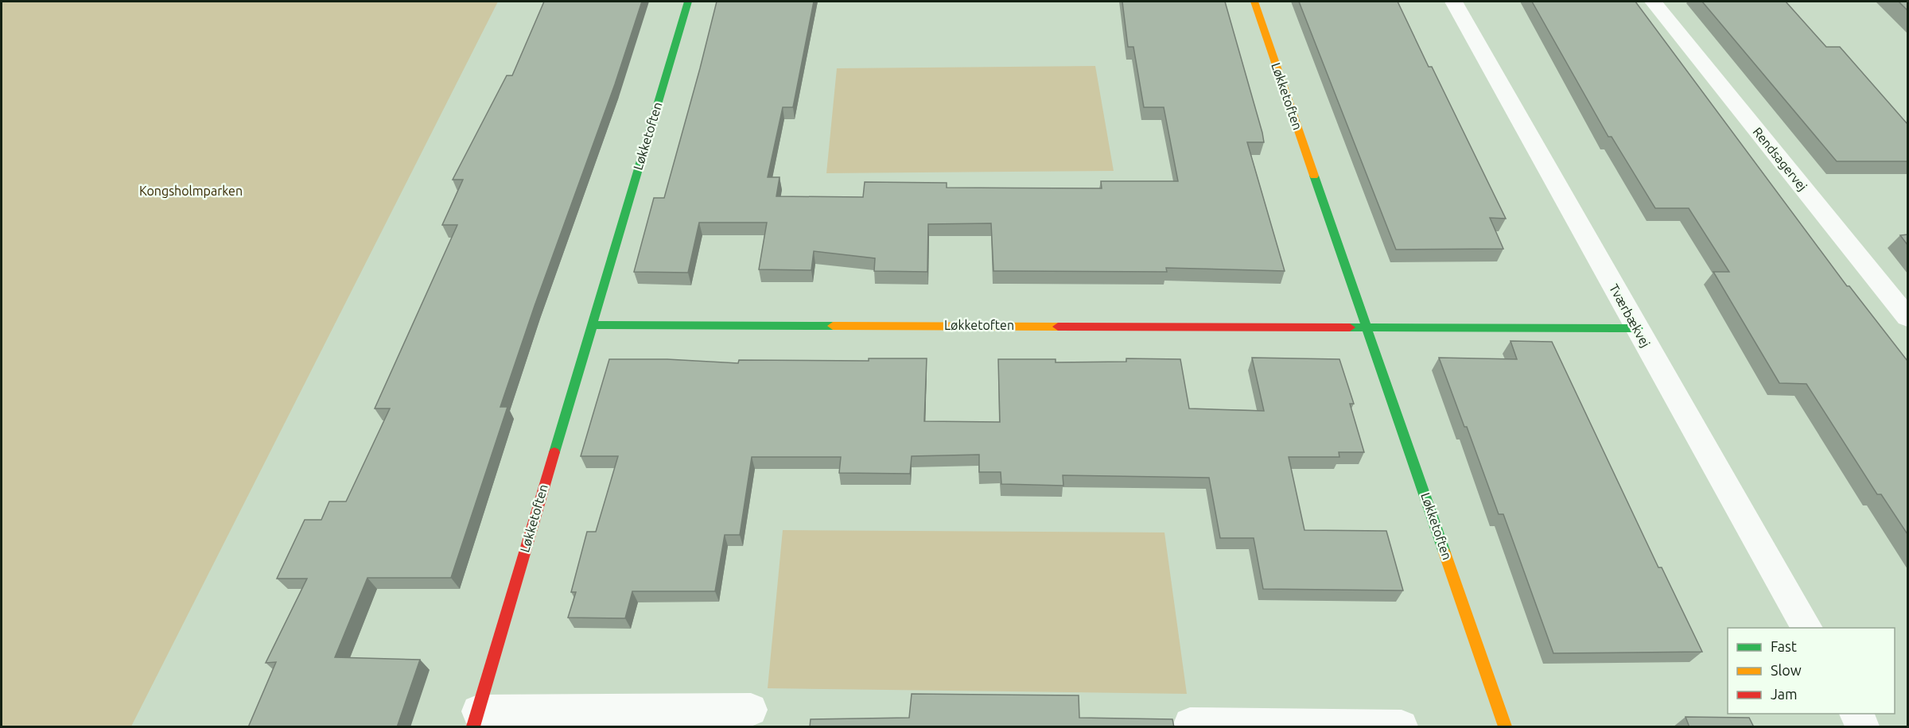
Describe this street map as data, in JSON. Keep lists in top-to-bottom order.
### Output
{
  "streets": {
    "street": ["Løkketoften", "Rendsagervej", "Tværbækvej"]
  },
  "crossings": [
    ["Løkketoften", "Tværbækvej"]
  ],
  "parks": ["Kongsholmparken"],
  "legend": ["Fast", "Slow", "Jam"]
}
